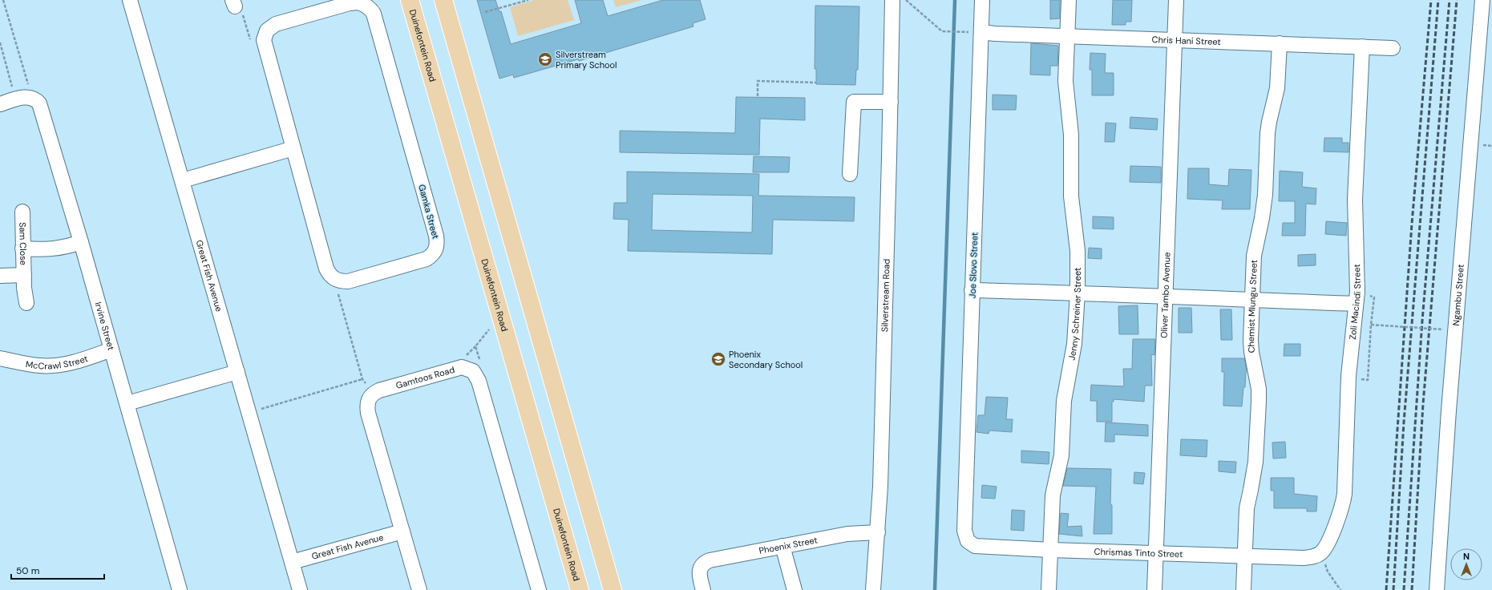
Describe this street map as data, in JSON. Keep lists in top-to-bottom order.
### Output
{
  "streets": {
    "main road": ["Duinefontein Road"],
    "street": [
      "Chris Hani Street",
      "Gamka Street",
      "Sam Close",
      "Joe Slovo Street",
      "Great Fish Avenue",
      "Silverstream Road",
      "Oliver Tambo Avenue",
      "Ngambu Street",
      "Zoli Macindi Street",
      "Chemist Mlungu Street",
      "Jenny Schreiner Street",
      "Irvine Street",
      "McCrawl Street",
      "Gamtoos Road",
      "Phoenix Street",
      "Chrismas Tinto Street"
    ]
  },
  "crossings": [
    ["Chris Hani Street", "Joe Slovo Street"],
    ["Chris Hani Street", "Oliver Tambo Avenue"],
    ["Chris Hani Street", "Zoli Macindi Street"],
    ["Chris Hani Street", "Chemist Mlungu Street"],
    ["Chris Hani Street", "Jenny Schreiner Street"],
    ["Joe Slovo Street", "Chrismas Tinto Street"],
    ["Great Fish Avenue", "Gamtoos Road"],
    ["Silverstream Road", "Phoenix Street"],
    ["Oliver Tambo Avenue", "Chrismas Tinto Street"],
    ["Zoli Macindi Street", "Chrismas Tinto Street"],
    ["Chemist Mlungu Street", "Chrismas Tinto Street"],
    ["Jenny Schreiner Street", "Chrismas Tinto Street"],
    ["Irvine Street", "McCrawl Street"]
  ],
  "places": {
    "school or university": ["Silverstream Primary School", "Phoenix Secondary School"]
  },
  "scale_bar": "50 m",
  "north": "top"
}
